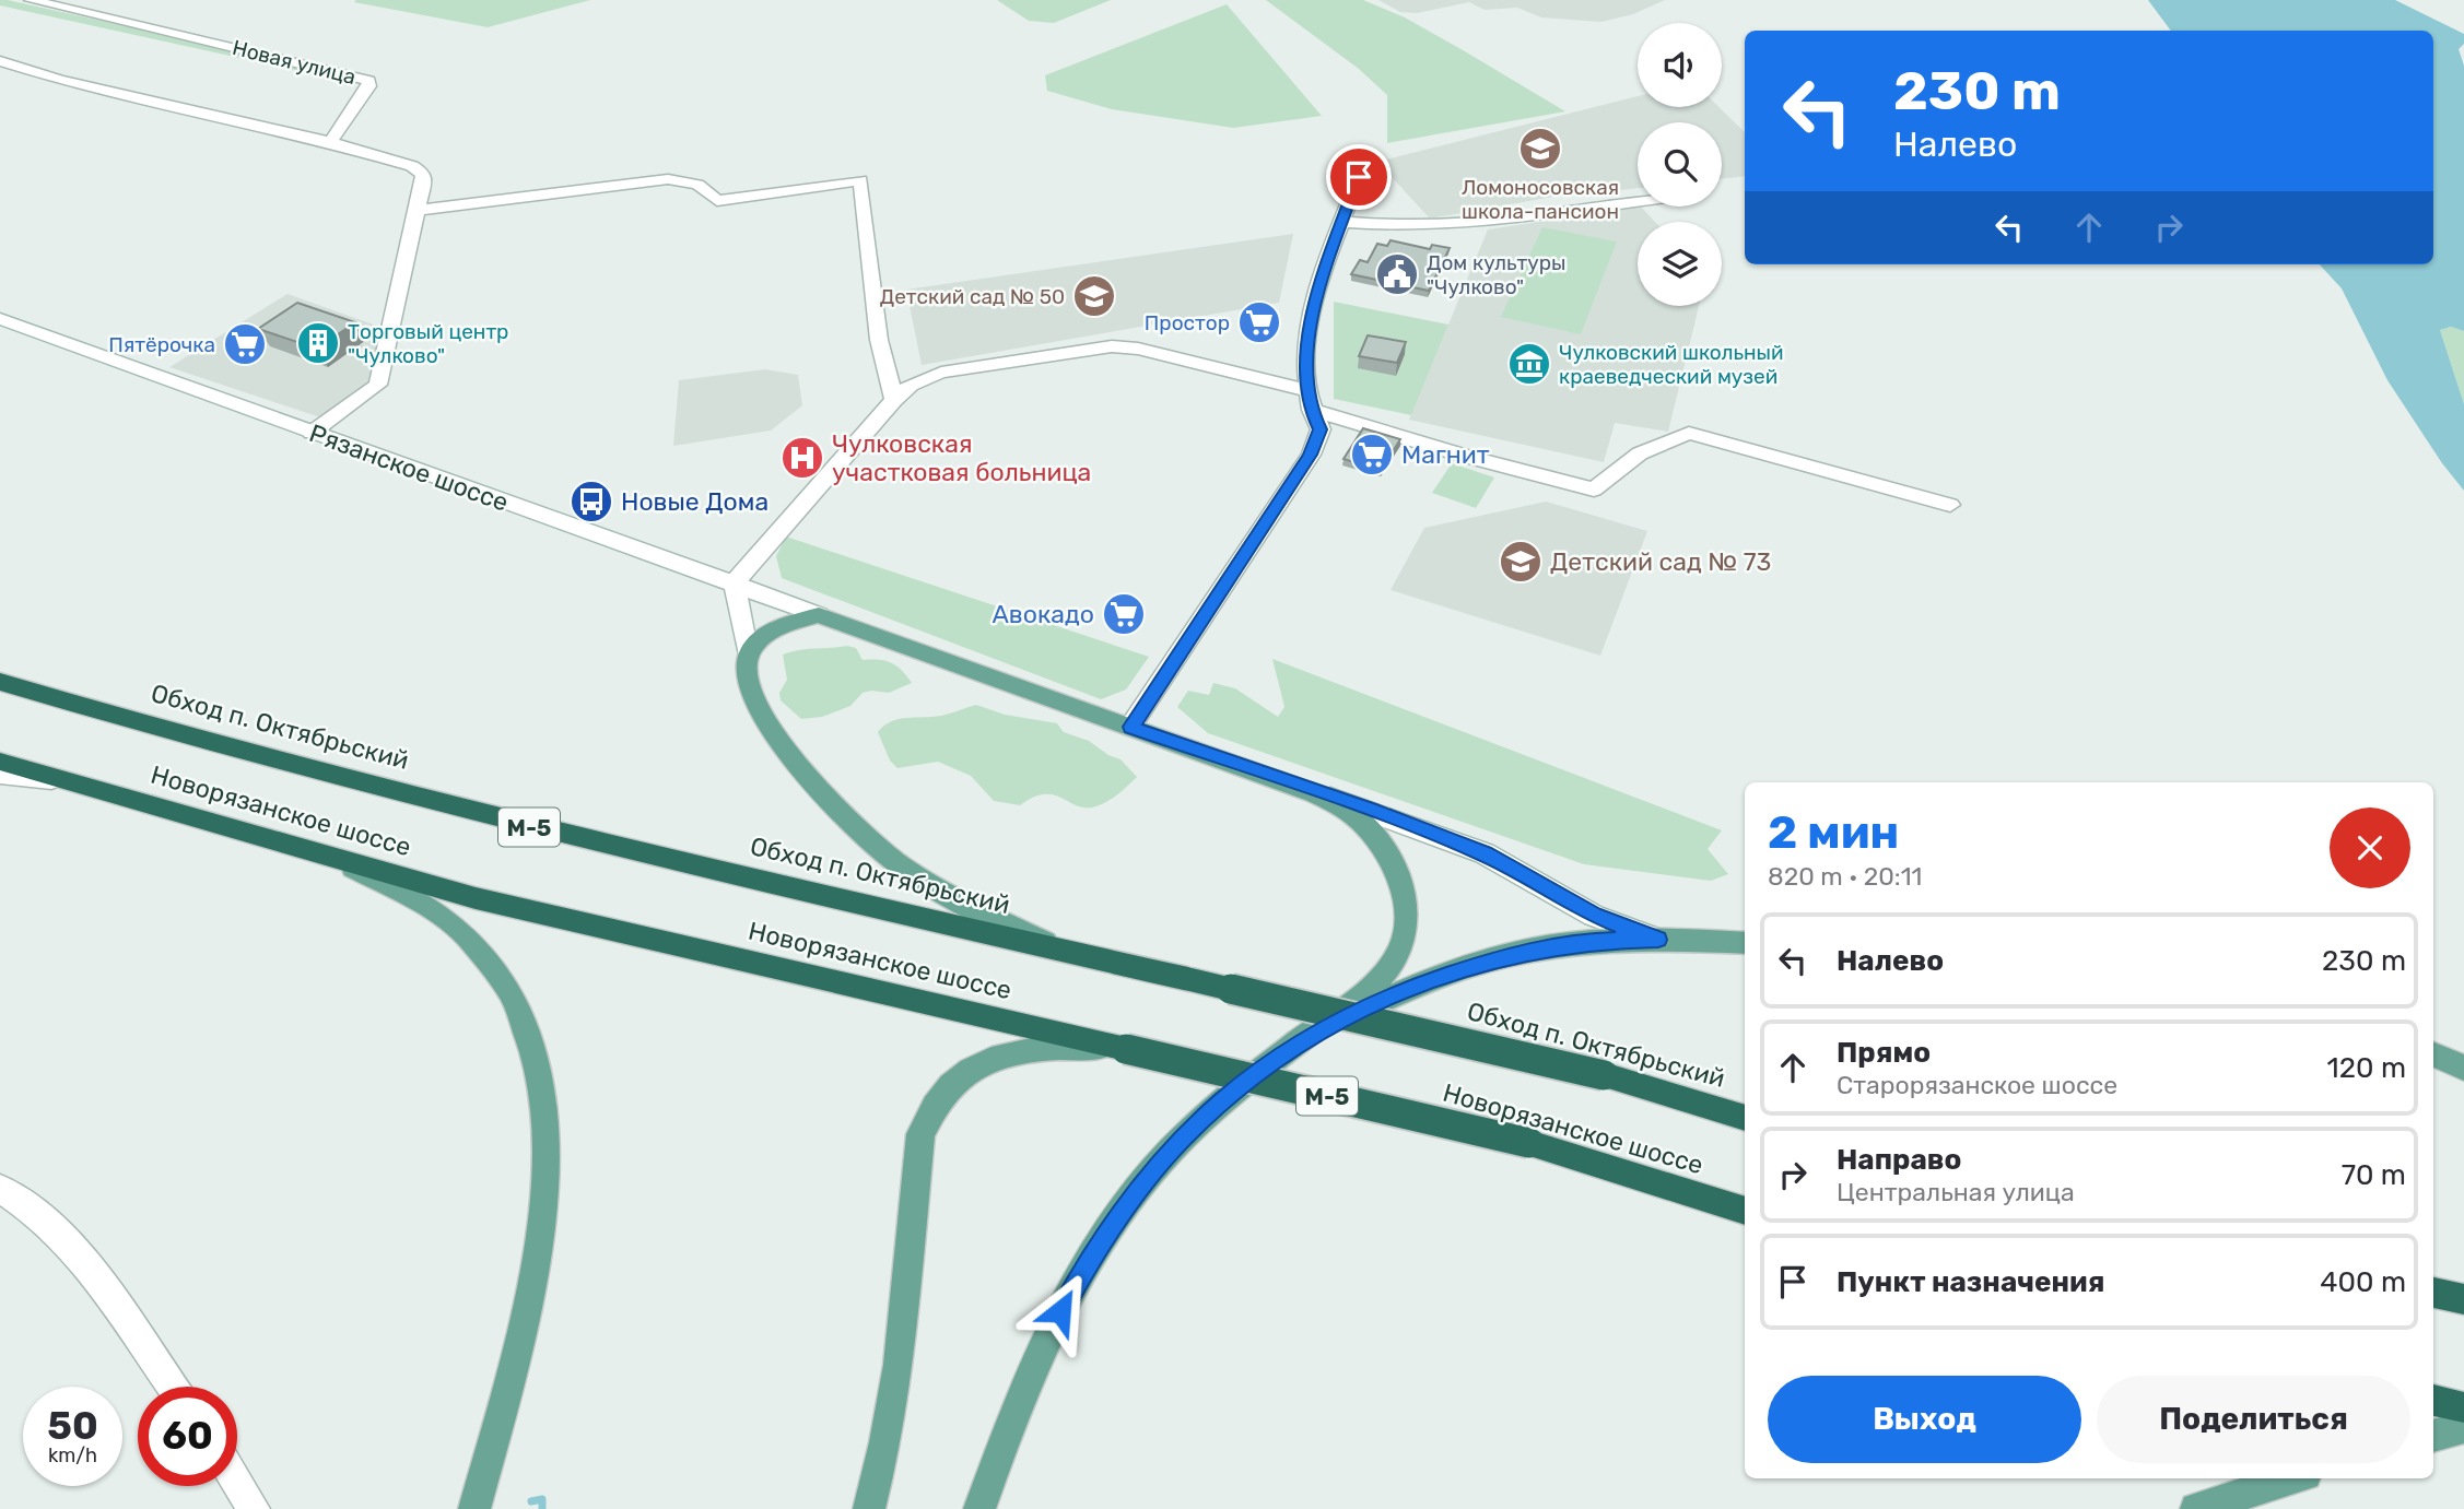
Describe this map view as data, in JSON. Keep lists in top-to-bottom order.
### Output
{
  "streets": {
    "highway": ["Обход п. Октябрьский", "Новорязанское шоссе", "М-5"],
    "street": ["Новая улица", "Рязанское шоссе"]
  },
  "places": {
    "school or university": ["Ломоносовская школа-пансион", "Детский сад № 50", "Детский сад № 73"],
    "public building": ["Дом культуры \"Чулково\""],
    "supermarket": [
      "Простор",
      "Пятёрочка",
      "Магнит",
      "Авокадо"
    ],
    "building": ["Торговый центр \"Чулково\""],
    "museum": ["Чулковский школьный краеведческий музей"],
    "hospital": ["Чулковская участковая больница"],
    "bus stop": ["Новые Дома"]
  },
  "page": {
    "turn": ["230 m", "Налево"],
    "heading": ["2 мин", "820 m · 20:11"],
    "list": [
      {
        "name": "Налево",
        "value": "230 m"
      },
      {
        "name": "Прямо",
        "note": "Старорязанское шоссе",
        "value": "120 m"
      },
      {
        "name": "Направо",
        "note": "Центральная улица",
        "value": "70 m"
      },
      {
        "name": "Пункт назначения",
        "value": "400 m"
      }
    ],
    "buttons": ["Выход", "Поделиться"],
    "speed": "50 km/h",
    "limit": "60"
  }
}
